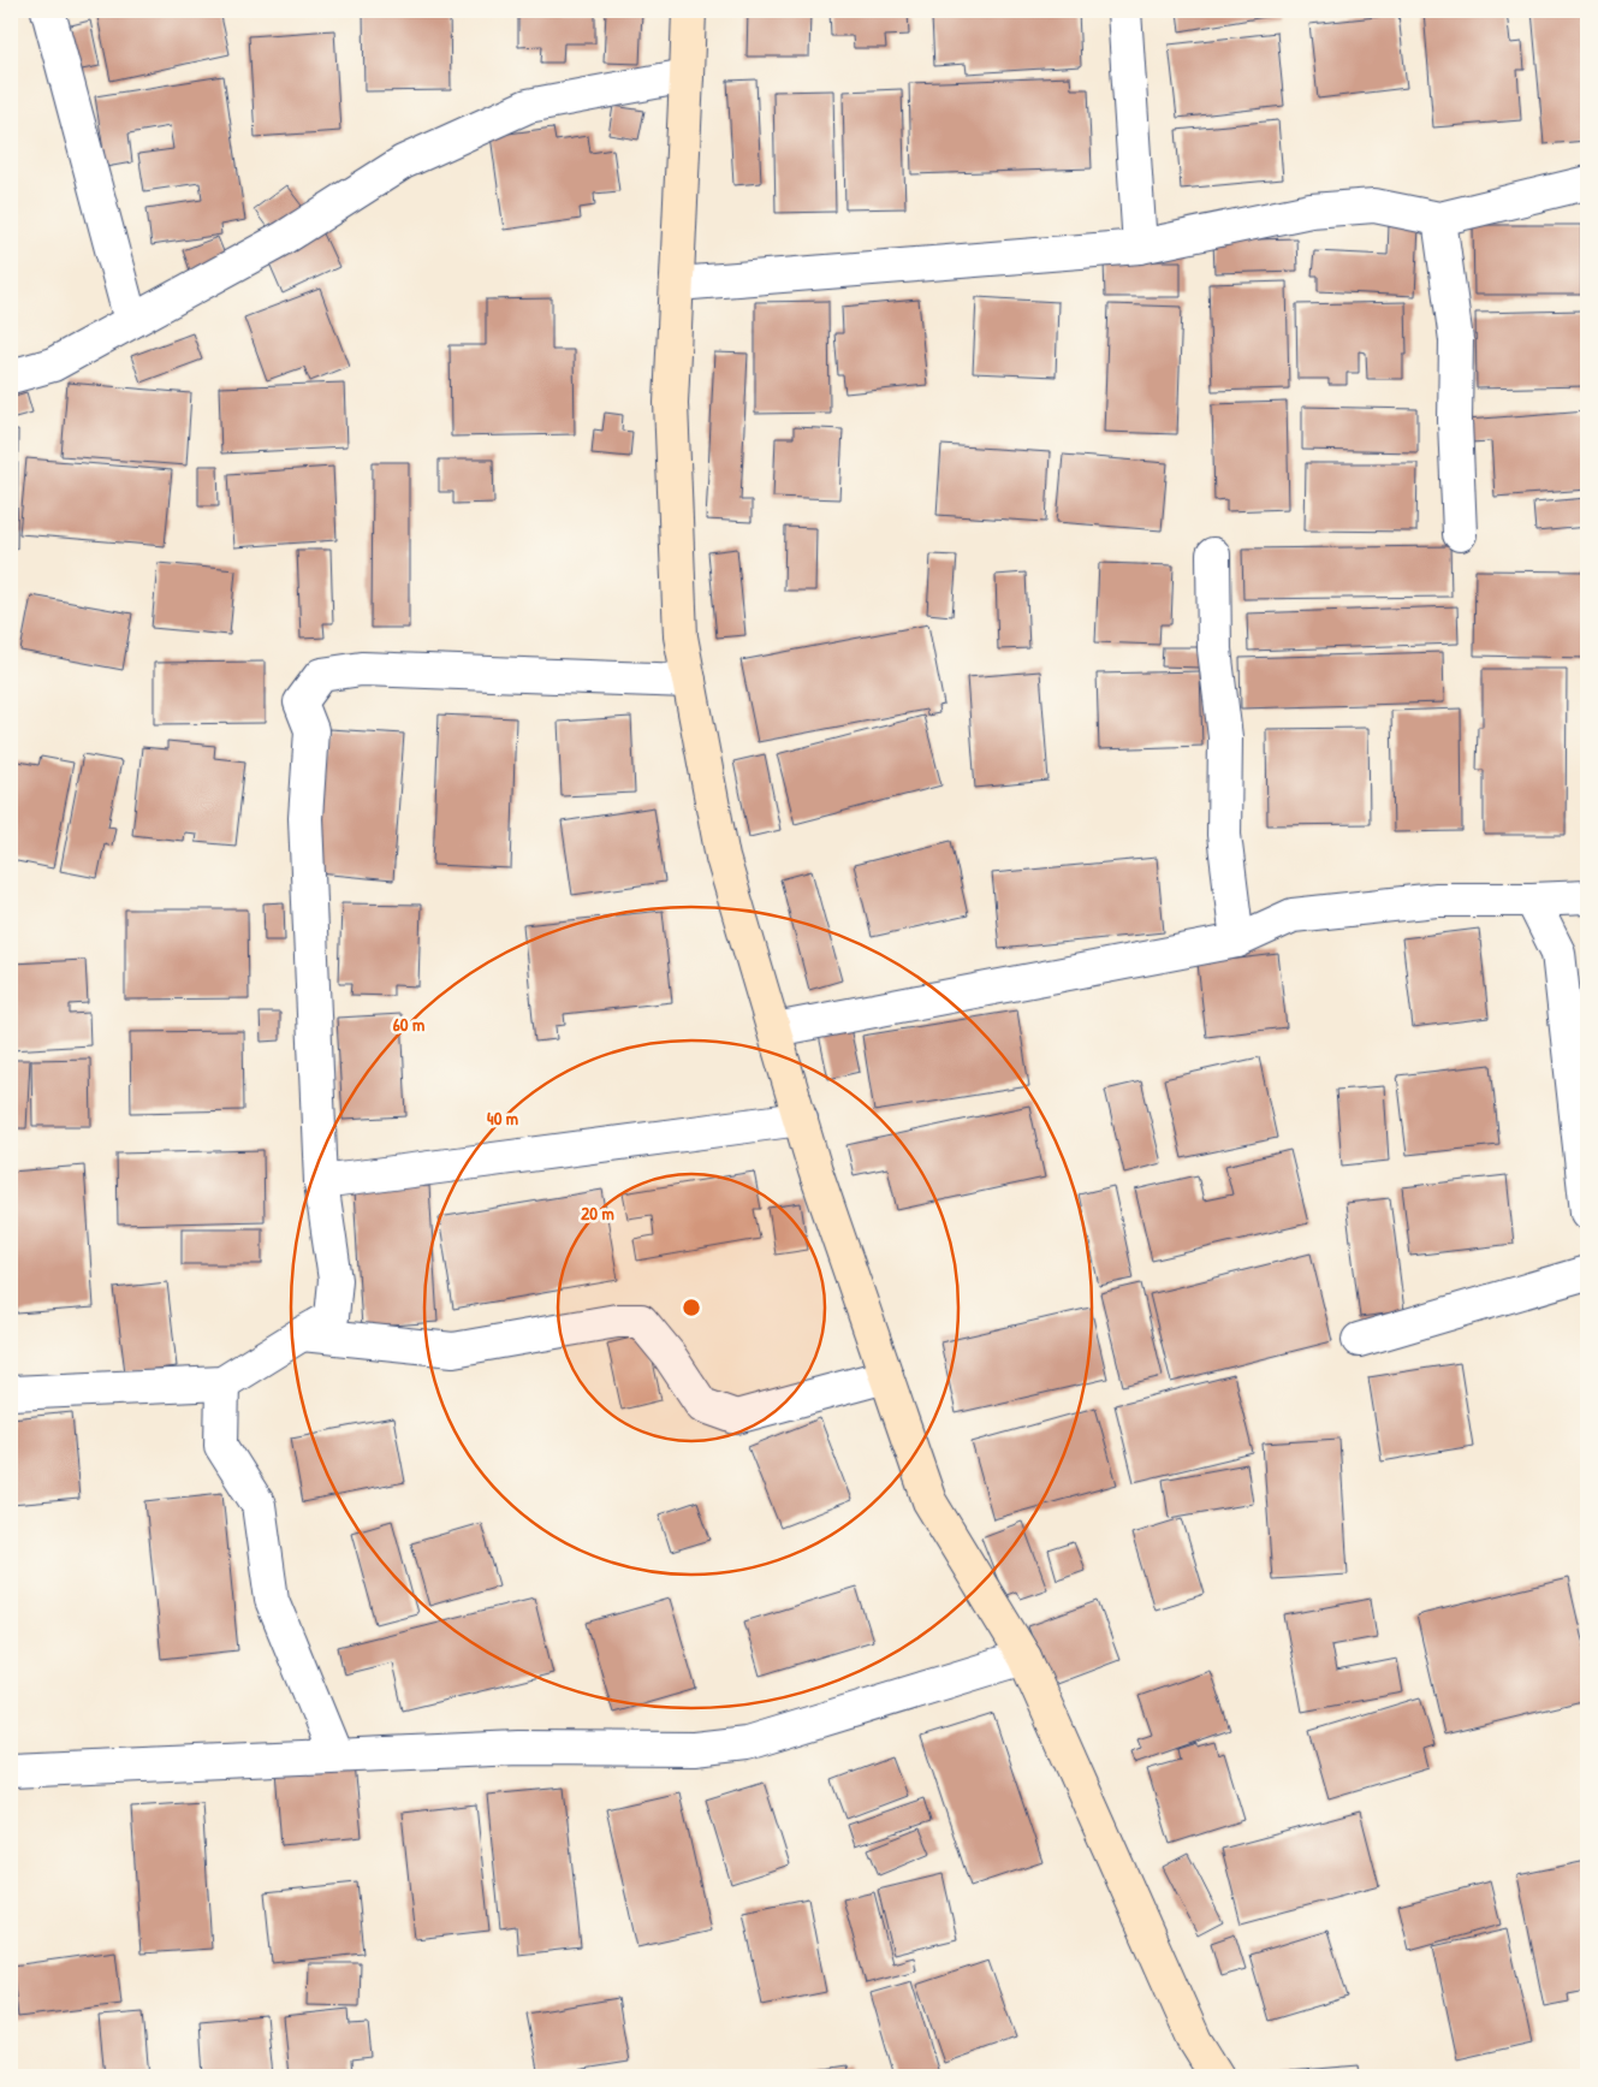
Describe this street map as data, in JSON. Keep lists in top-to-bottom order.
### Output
{
  "rings": ["60 m", "40 m", "20 m"]
}
